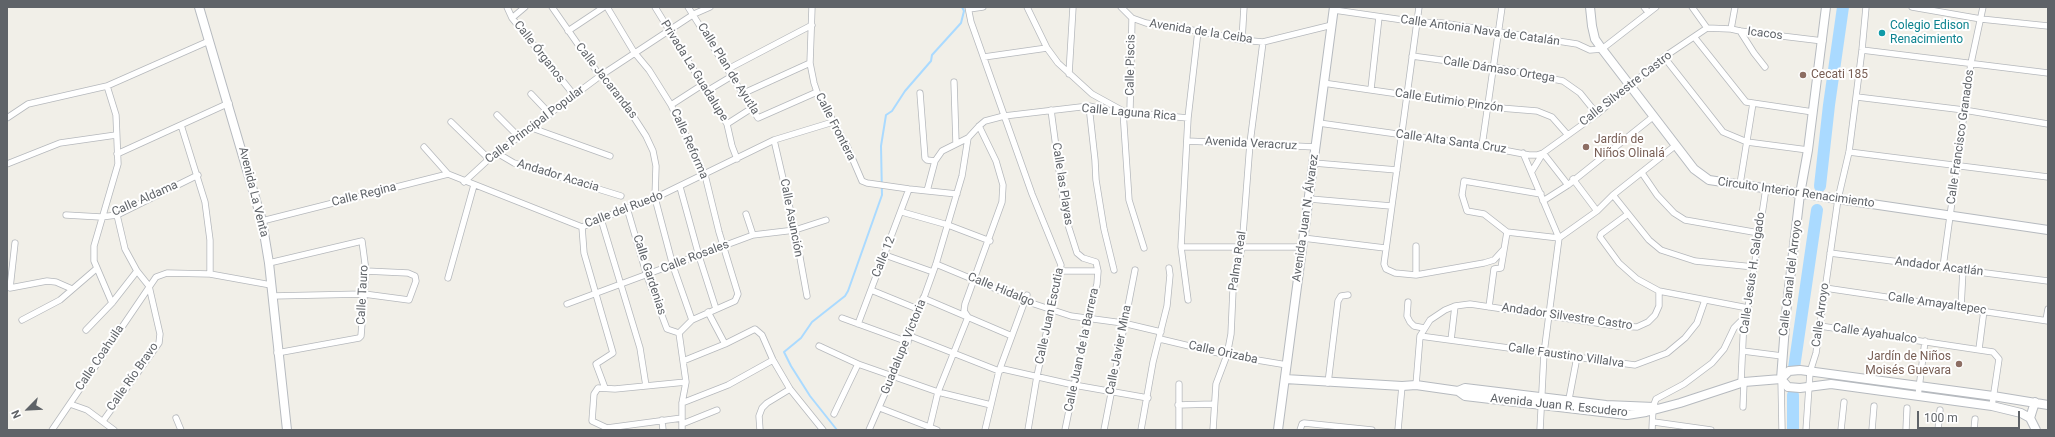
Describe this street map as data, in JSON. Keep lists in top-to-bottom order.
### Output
{
  "streets": {
    "main road": [
      "Avenida La Venta",
      "Circuito Interior Renacimiento",
      "Avenida Juan N. Álvarez",
      "Calle Canal del Arroyo",
      "Avenida Juan R. Escudero"
    ],
    "street": [
      "Calle Antonia Nava de Catalán",
      "Avenida de la Ceiba",
      "Icacos",
      "Calle Órganos",
      "Calle Piscis",
      "Calle Plan de Ayutla",
      "Calle Dámaso Ortega",
      "Privada La Guadalupe",
      "Calle Jacarandas",
      "Calle Silvestre Castro",
      "Calle Eutimio Pinzón",
      "Calle Laguna Rica",
      "Calle Principal Popular",
      "Calle Frontera",
      "Calle Francisco Granados",
      "Calle Alta Santa Cruz",
      "Calle Reforma",
      "Avenida Veracruz",
      "Andador Acacia",
      "Calle las Playas",
      "Calle Regina",
      "Calle Aldama",
      "Calle del Ruedo",
      "Calle Asunción",
      "Calle Rosales",
      "Calle 12",
      "Palma Real",
      "Andador Acatlán",
      "Calle Jesús H. Salgado",
      "Calle Gardenias",
      "Calle Hidalgo",
      "Calle Tauro",
      "Calle Amayaltepec",
      "Calle Arroyo",
      "Calle Juan Escutia",
      "Andador Silvestre Castro",
      "Calle Ayahualco",
      "Guadalupe Victoria",
      "Calle Juan de la Barrera",
      "Calle Javier Mina",
      "Calle Orizaba",
      "Calle Faustino Villalva",
      "Calle Coahuila",
      "Calle Río Bravo"
    ]
  },
  "crossings": [
    ["Calle Antonia Nava de Catalán", "Circuito Interior Renacimiento"],
    ["Calle Antonia Nava de Catalán", "Avenida Juan N. Álvarez"],
    ["Avenida de la Ceiba", "Calle Piscis"],
    ["Avenida de la Ceiba", "Avenida Juan N. Álvarez"],
    ["Avenida de la Ceiba", "Palma Real"],
    ["Icacos", "Calle Silvestre Castro"],
    ["Icacos", "Calle Canal del Arroyo"],
    ["Calle Órganos", "Calle Principal Popular"],
    ["Calle Piscis", "Calle Laguna Rica"],
    ["Calle Plan de Ayutla", "Calle Principal Popular"],
    ["Calle Plan de Ayutla", "Calle Frontera"],
    ["Calle Dámaso Ortega", "Calle Silvestre Castro"],
    ["Privada La Guadalupe", "Calle Principal Popular"],
    ["Privada La Guadalupe", "Calle del Ruedo"],
    ["Calle Jacarandas", "Calle Principal Popular"],
    ["Calle Jacarandas", "Calle Reforma"],
    ["Calle Jacarandas", "Calle del Ruedo"],
    ["Calle Jacarandas", "Calle Rosales"],
    ["Calle Silvestre Castro", "Calle Eutimio Pinzón"],
    ["Calle Silvestre Castro", "Calle Alta Santa Cruz"],
    ["Calle Silvestre Castro", "Circuito Interior Renacimiento"],
    ["Calle Eutimio Pinzón", "Avenida Juan N. Álvarez"],
    ["Calle Laguna Rica", "Calle las Playas"],
    ["Calle Laguna Rica", "Calle Juan Escutia"],
    ["Calle Principal Popular", "Calle Reforma"],
    ["Calle Principal Popular", "Andador Acacia"],
    ["Calle Principal Popular", "Calle del Ruedo"],
    ["Calle Frontera", "Calle del Ruedo"],
    ["Calle Frontera", "Calle 12"],
    ["Calle Francisco Granados", "Circuito Interior Renacimiento"],
    ["Calle Francisco Granados", "Andador Acatlán"],
    ["Calle Alta Santa Cruz", "Avenida Juan N. Álvarez"],
    ["Calle Reforma", "Calle del Ruedo"],
    ["Calle Reforma", "Calle Rosales"],
    ["Calle Reforma", "Calle Gardenias"],
    ["Avenida Veracruz", "Avenida Juan N. Álvarez"],
    ["Avenida Veracruz", "Palma Real"],
    ["Calle las Playas", "Calle Juan de la Barrera"],
    ["Avenida La Venta", "Calle Regina"],
    ["Avenida La Venta", "Calle Tauro"],
    ["Avenida La Venta", "Calle Coahuila"],
    ["Circuito Interior Renacimiento", "Calle Jesús H. Salgado"],
    ["Circuito Interior Renacimiento", "Calle Canal del Arroyo"],
    ["Circuito Interior Renacimiento", "Calle Arroyo"],
    ["Calle del Ruedo", "Calle Asunción"],
    ["Calle del Ruedo", "Calle Gardenias"],
    ["Calle Asunción", "Calle Rosales"],
    ["Avenida Juan N. Álvarez", "Calle Orizaba"],
    ["Avenida Juan N. Álvarez", "Avenida Juan R. Escudero"],
    ["Calle Rosales", "Calle Gardenias"],
    ["Palma Real", "Calle Orizaba"],
    ["Andador Acatlán", "Calle Arroyo"],
    ["Calle Jesús H. Salgado", "Avenida Juan R. Escudero"],
    ["Calle Canal del Arroyo", "Avenida Juan R. Escudero"],
    ["Calle Hidalgo", "Calle Juan Escutia"],
    ["Calle Hidalgo", "Guadalupe Victoria"],
    ["Calle Hidalgo", "Calle Juan de la Barrera"],
    ["Calle Hidalgo", "Calle Javier Mina"],
    ["Calle Amayaltepec", "Calle Arroyo"],
    ["Calle Arroyo", "Calle Ayahualco"],
    ["Calle Arroyo", "Avenida Juan R. Escudero"],
    ["Calle Ayahualco", "Avenida Juan R. Escudero"],
    ["Calle Coahuila", "Calle Río Bravo"]
  ],
  "places": [
    "Colegio Edison Renacimiento",
    "Cecati 185",
    "Jardín de Niños Olinalá",
    "Jardín de Niños Moisés Guevara"
  ],
  "scale_bar": "100 m",
  "north": "bottom left"
}
